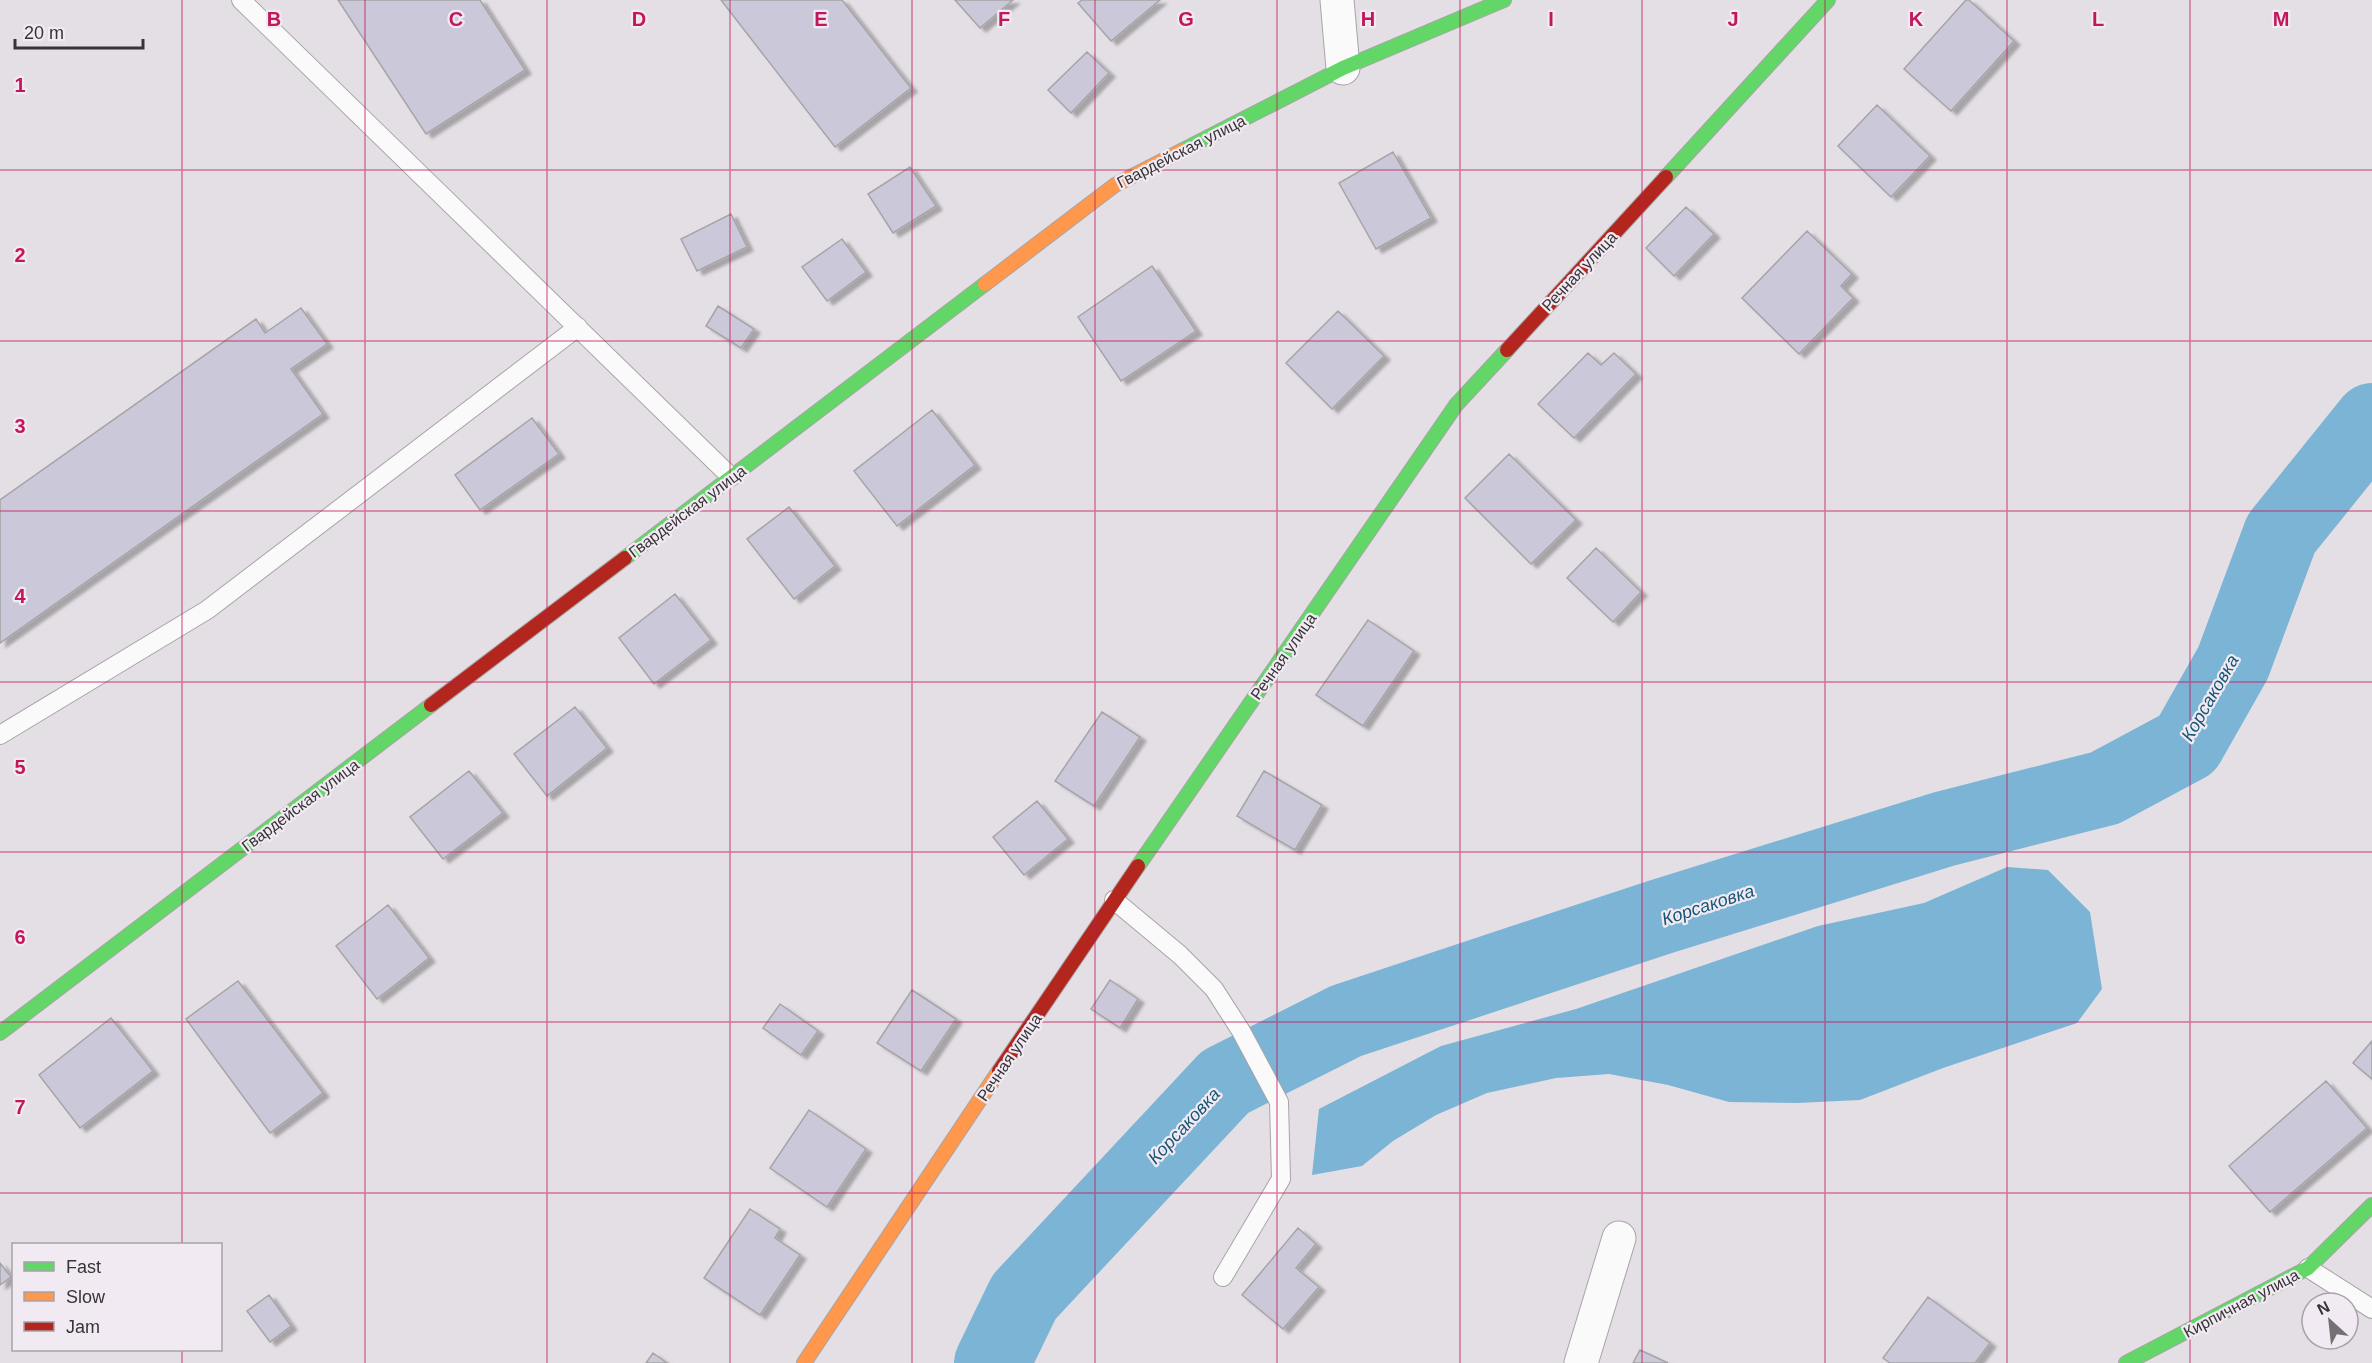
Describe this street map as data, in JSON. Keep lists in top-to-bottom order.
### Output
{
  "streets": {
    "street": ["Гвардейская улица", "Речная улица", "Кирпичная улица"]
  },
  "water": ["Корсаковка"],
  "legend": ["Fast", "Slow", "Jam"],
  "scale_bar": "20 m",
  "north": "top left",
  "grid": {
    "columns": [
      "B",
      "C",
      "D",
      "E",
      "F",
      "G",
      "H",
      "I",
      "J",
      "K",
      "L",
      "M"
    ],
    "rows": [
      "1",
      "2",
      "3",
      "4",
      "5",
      "6",
      "7"
    ]
  }
}
